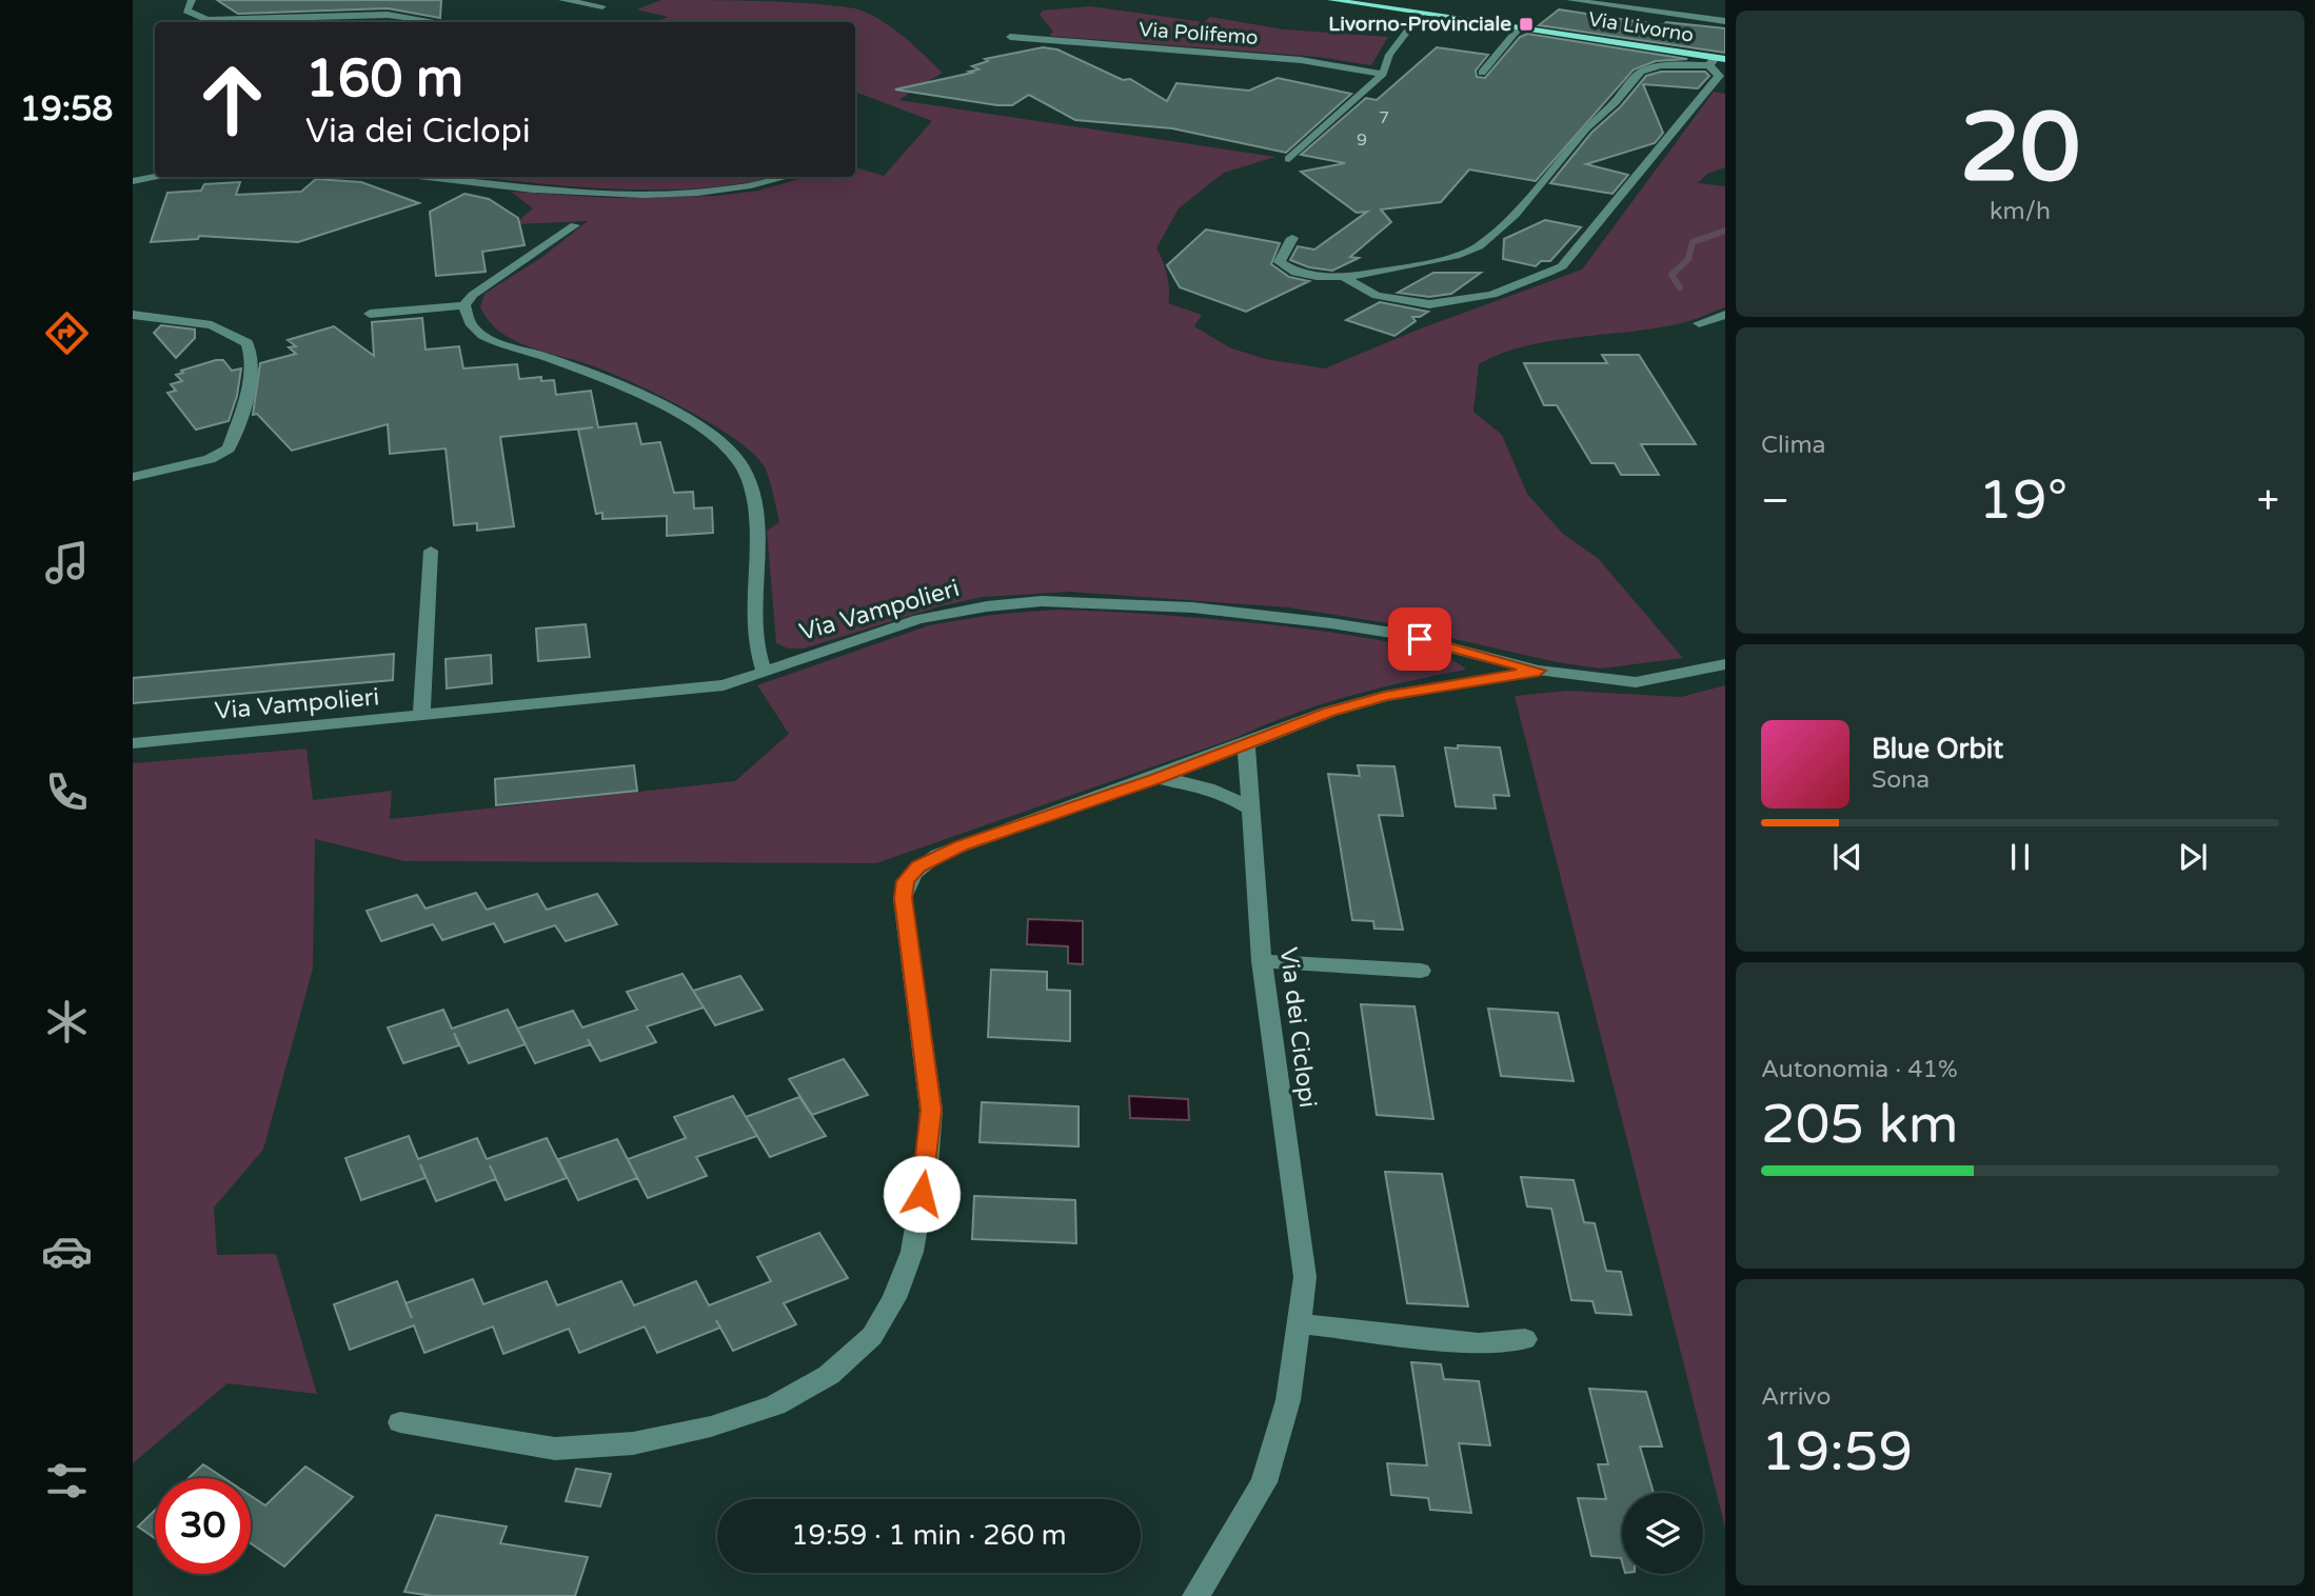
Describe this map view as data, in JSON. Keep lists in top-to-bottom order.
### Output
{
  "streets": {
    "main road": ["Via Livorno"],
    "street": ["Via Polifemo", "Via Vampolieri", "Via dei Ciclopi"]
  },
  "places": {
    "transit": ["Livorno-Provinciale"]
  },
  "house_numbers": ["7", "9"],
  "page": {
    "tabs": "19:58",
    "tile": [
      ["20", "km/h"],
      "Clima",
      ["Autonomia · 41%", "205 km"],
      ["Arrivo", "19:59"]
    ],
    "turn": ["160 m", "Via dei Ciclopi"],
    "heat": ["−", "19°", "+"],
    "song": ["Blue Orbit", "Sona"],
    "limit": "30",
    "trip": "19:59 · 1 min · 260 m"
  }
}
